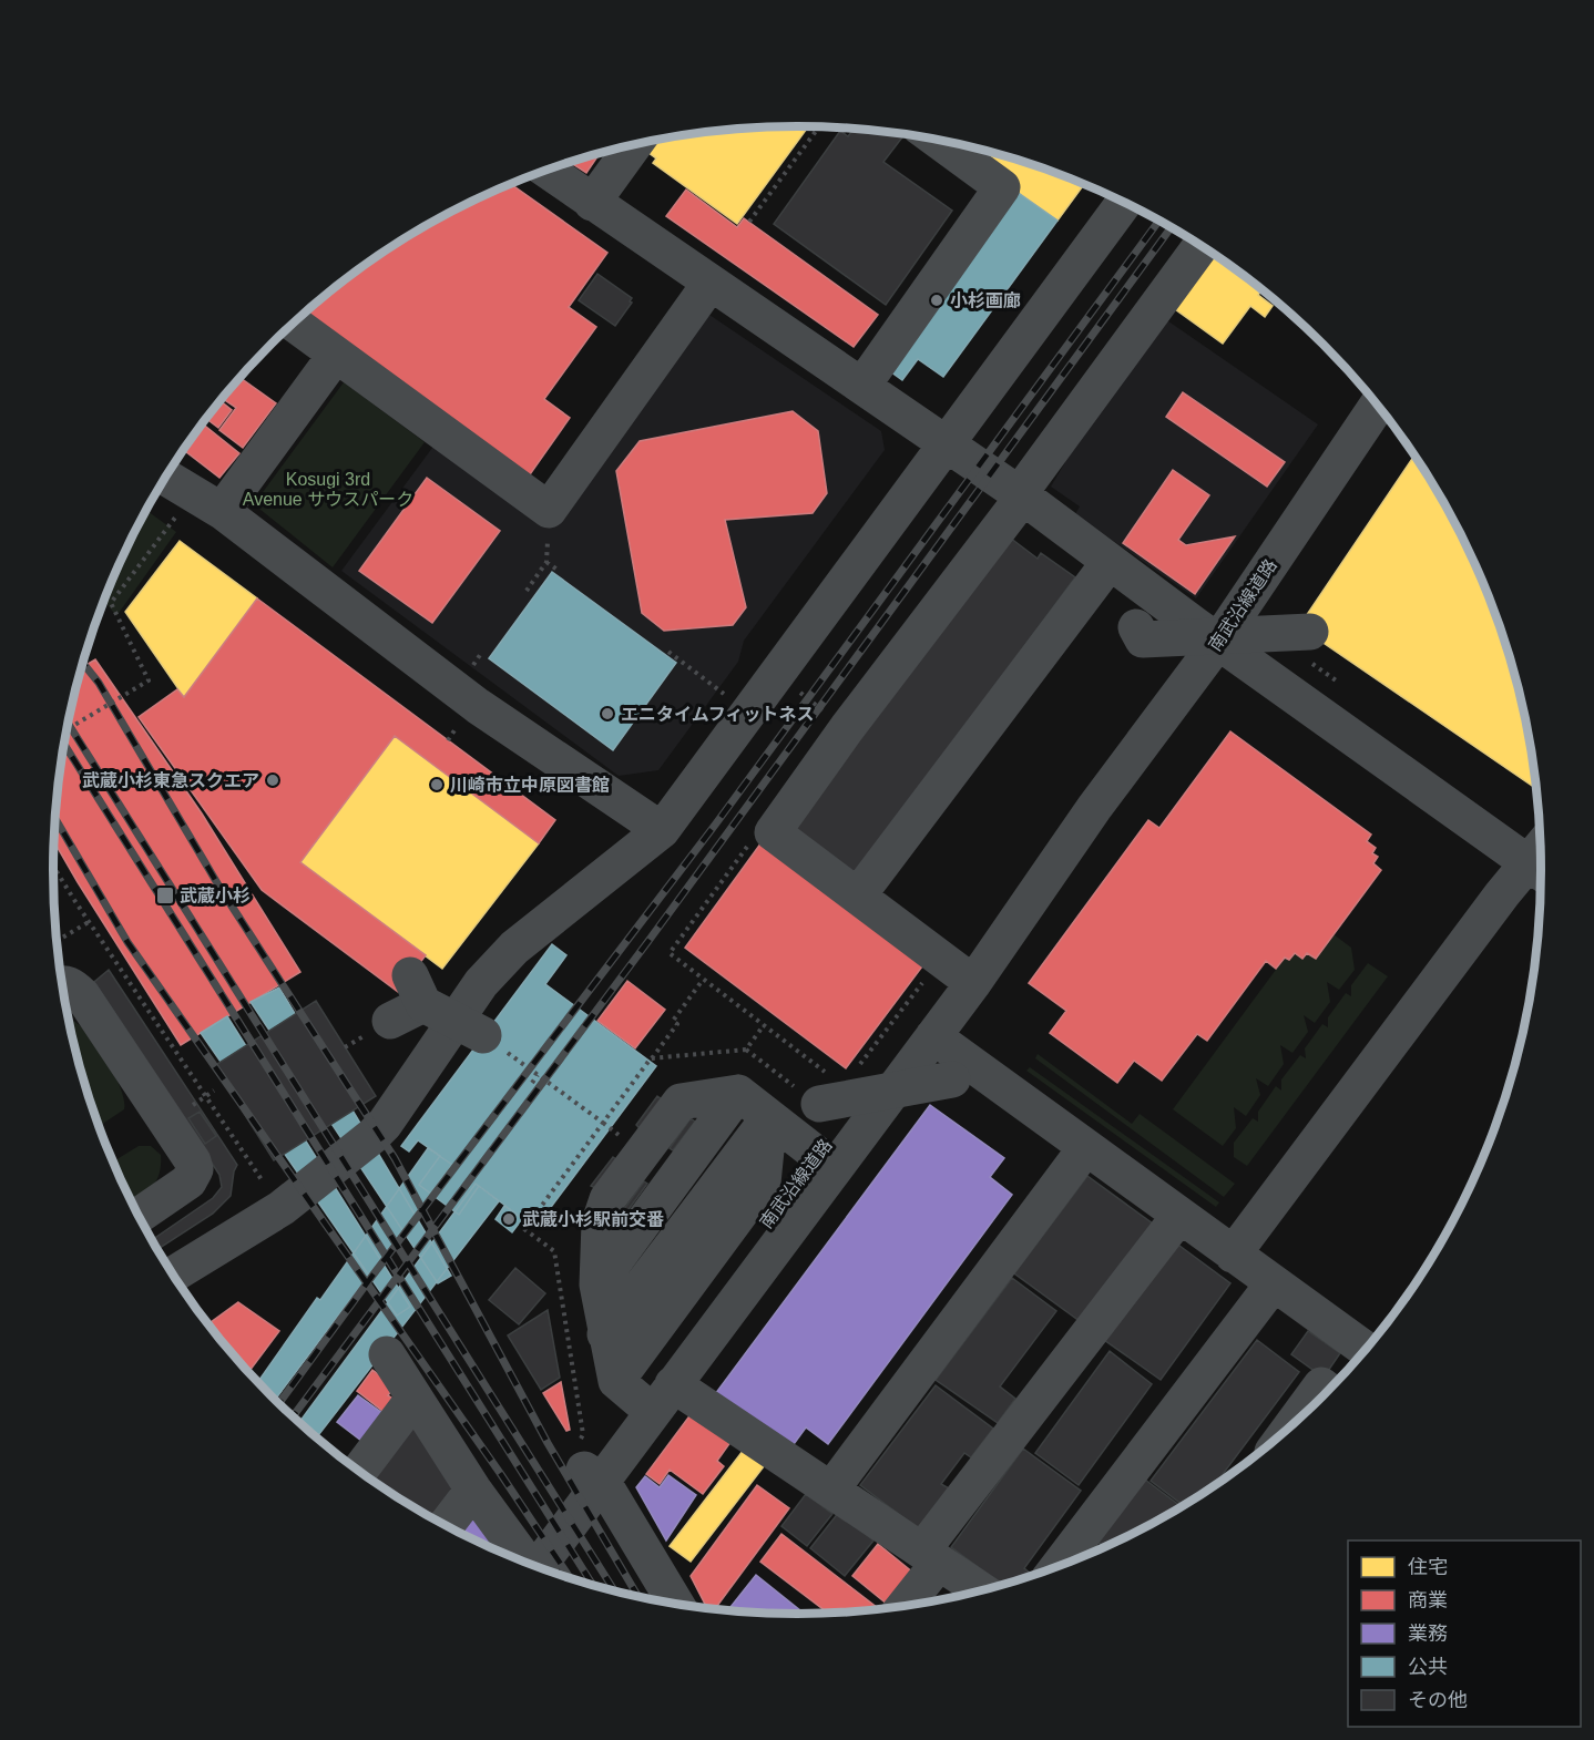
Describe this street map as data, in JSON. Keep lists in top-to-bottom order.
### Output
{
  "streets": {
    "street": ["南武沿線道路"]
  },
  "parks": ["Kosugi 3rd Avenue サウスパーク"],
  "places": {
    "other": [
      "小杉画廊",
      "エニタイムフィットネス",
      "武蔵小杉東急スクエア",
      "川崎市立中原図書館",
      "武蔵小杉駅前交番"
    ],
    "transit": ["武蔵小杉"]
  },
  "legend": [
    "住宅",
    "商業",
    "業務",
    "公共",
    "その他"
  ]
}
